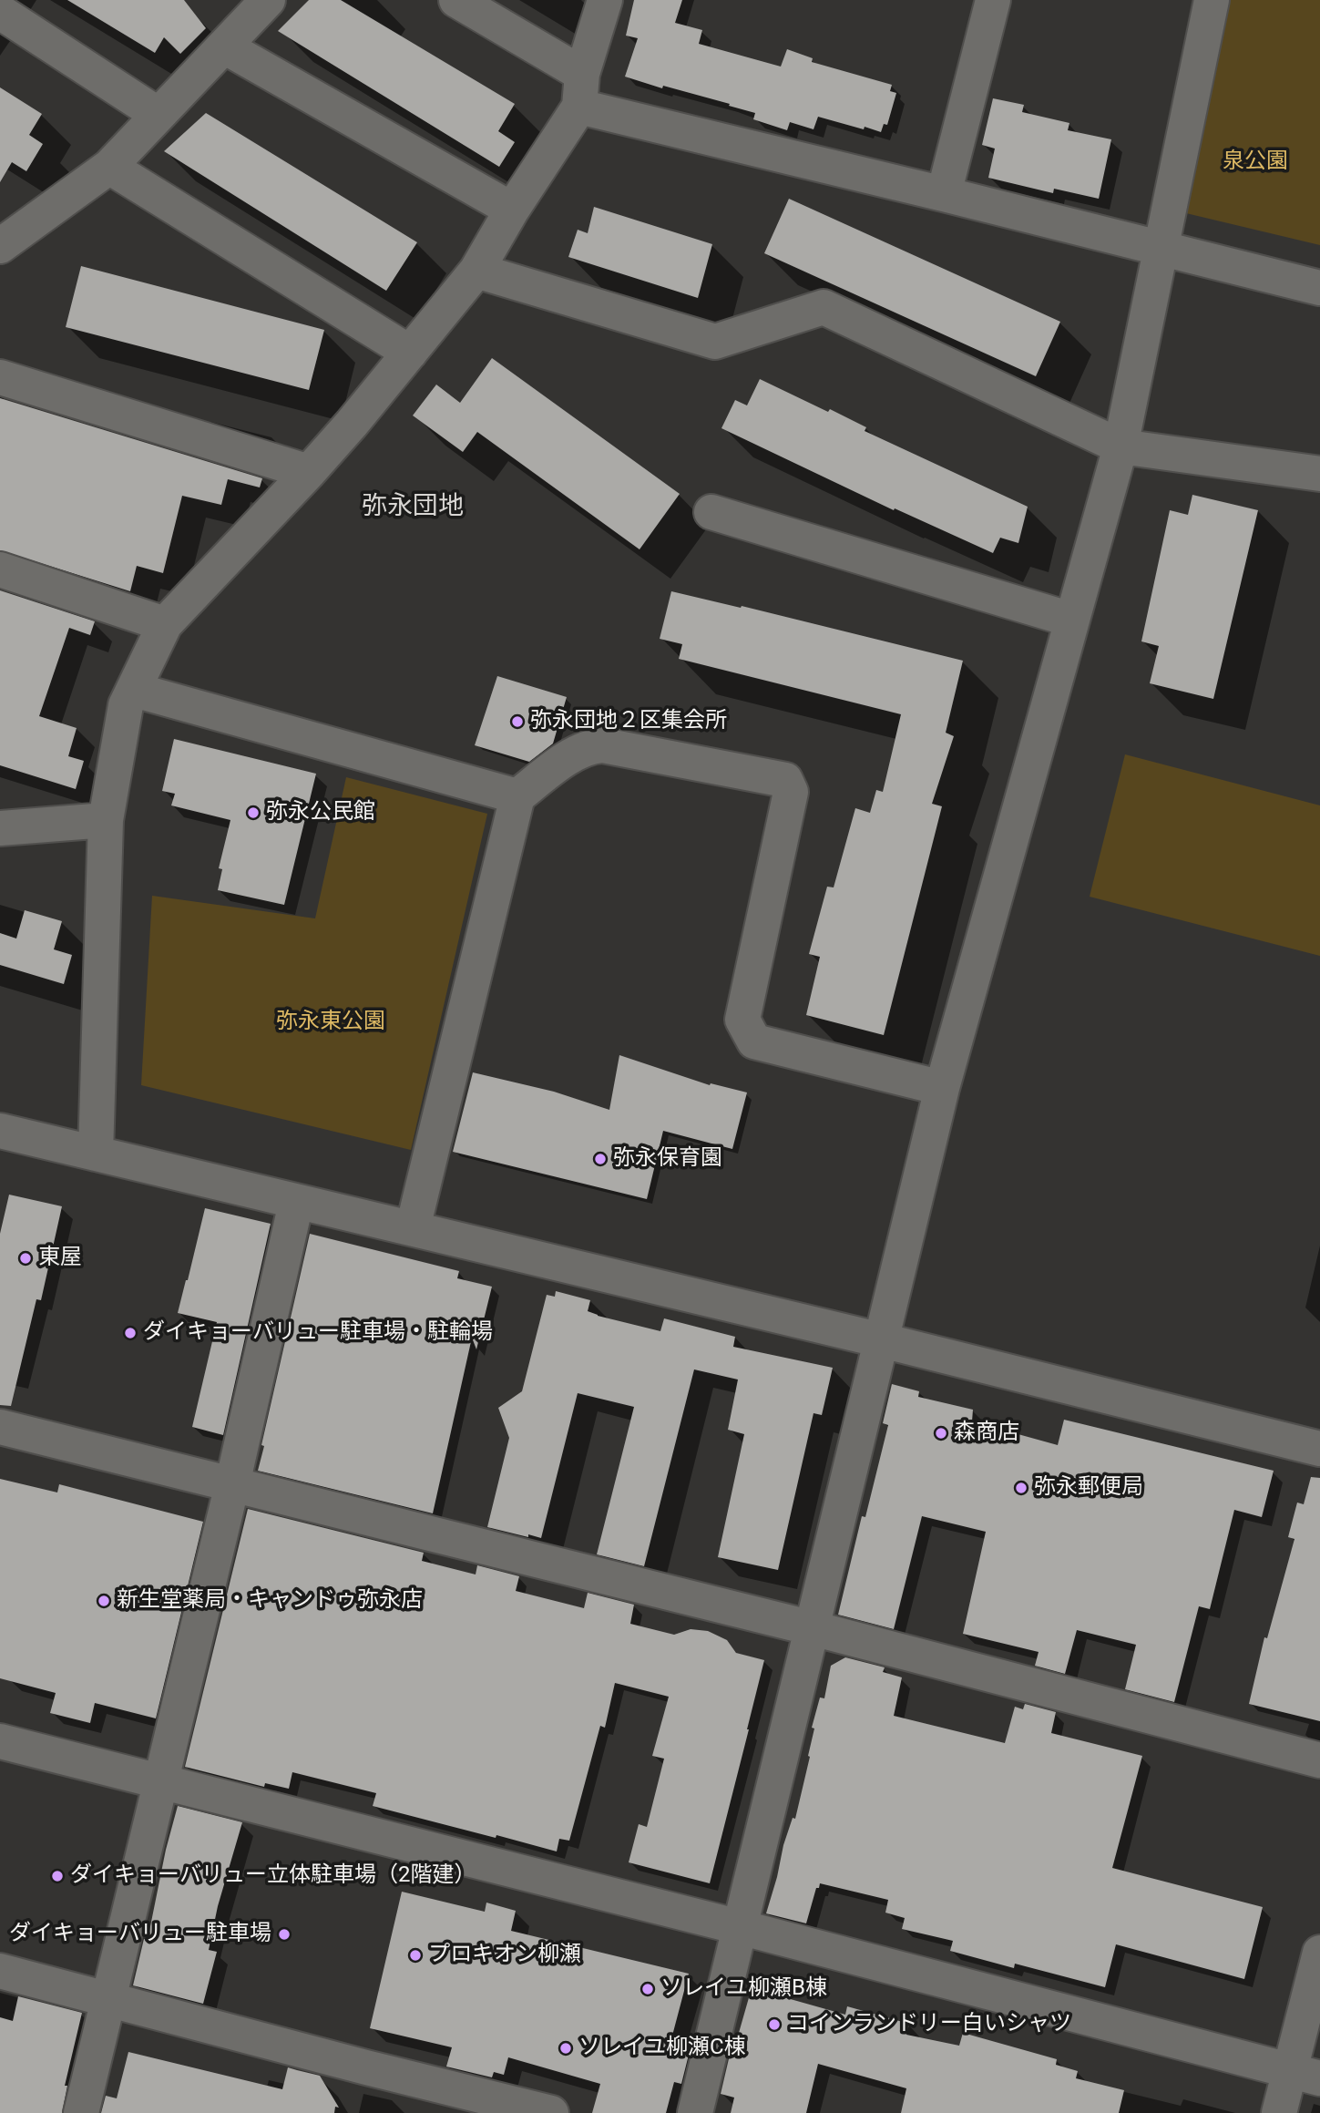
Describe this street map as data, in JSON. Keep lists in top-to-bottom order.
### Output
{
  "districts": ["弥永団地"],
  "parks": ["泉公園", "弥永東公園"],
  "places": [
    "弥永団地２区集会所",
    "弥永公民館",
    "弥永保育園",
    "東屋",
    "ダイキョーバリュー駐車場・駐輪場",
    "森商店",
    "弥永郵便局",
    "新生堂薬局・キャンドゥ弥永店",
    "ダイキョーバリュー立体駐車場（2階建）",
    "ダイキョーバリュー駐車場",
    "プロキオン柳瀬",
    "ソレイユ柳瀬B棟",
    "コインランドリー白いシャツ",
    "ソレイユ柳瀬C棟"
  ]
}
